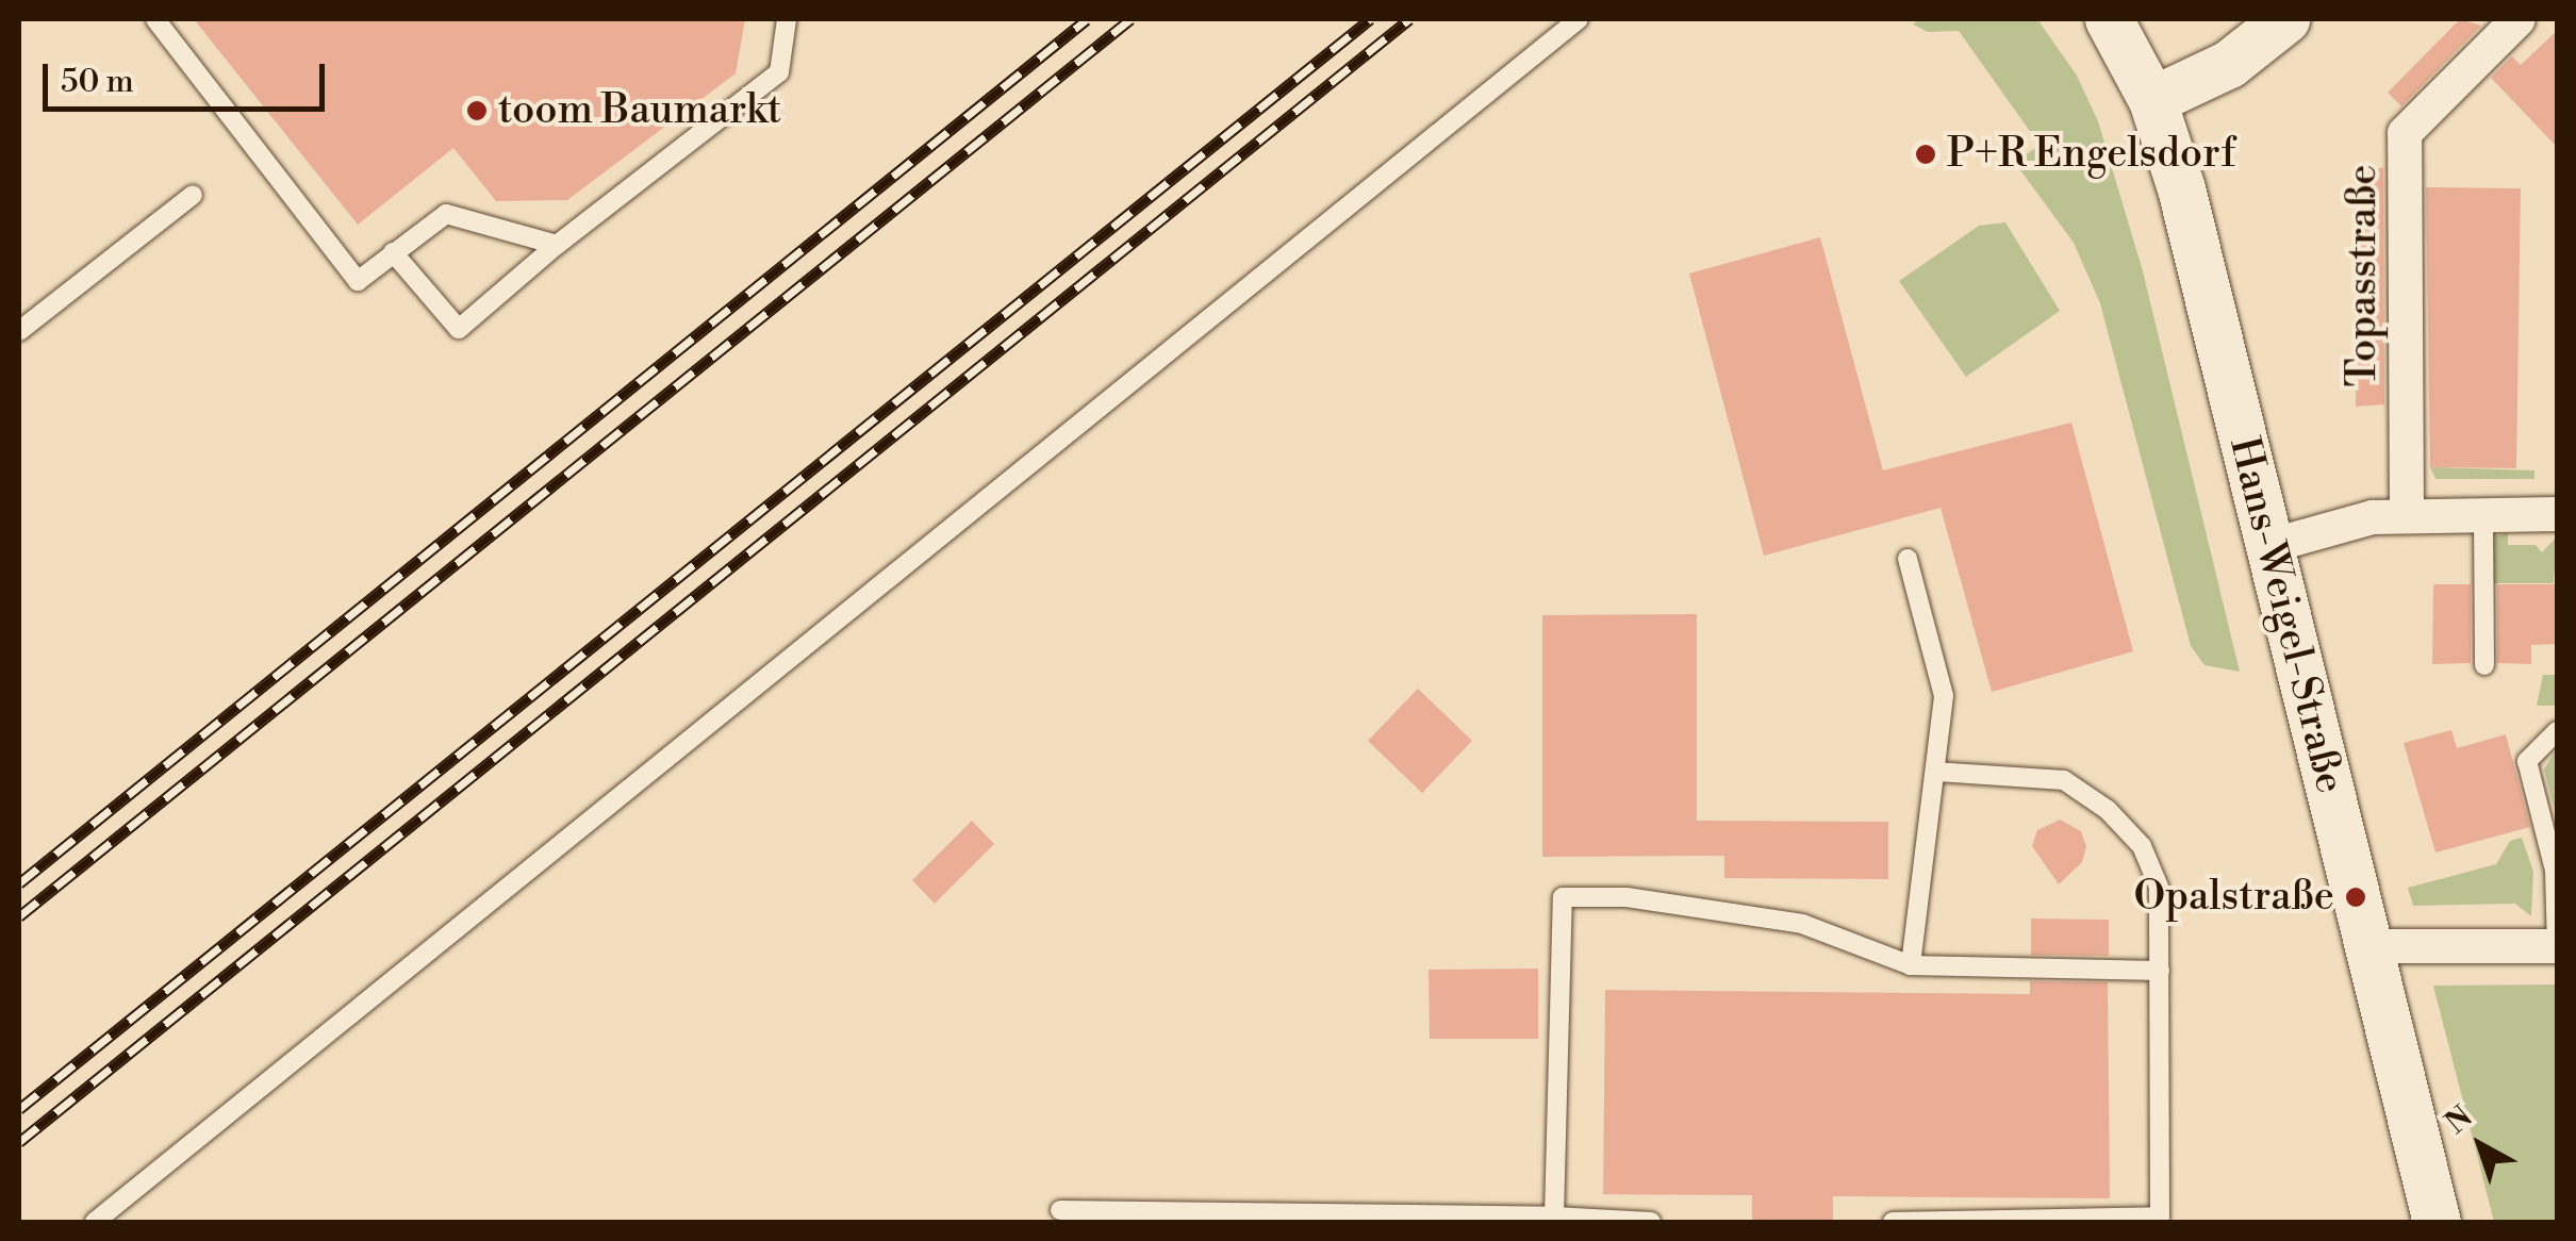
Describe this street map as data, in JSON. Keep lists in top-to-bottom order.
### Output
{
  "streets": {
    "street": ["Topasstraße", "Hans-Weigel-Straße"]
  },
  "places": ["toom Baumarkt", "P+R Engelsdorf", "Opalstraße"],
  "scale_bar": "50 m",
  "north": "top left"
}
